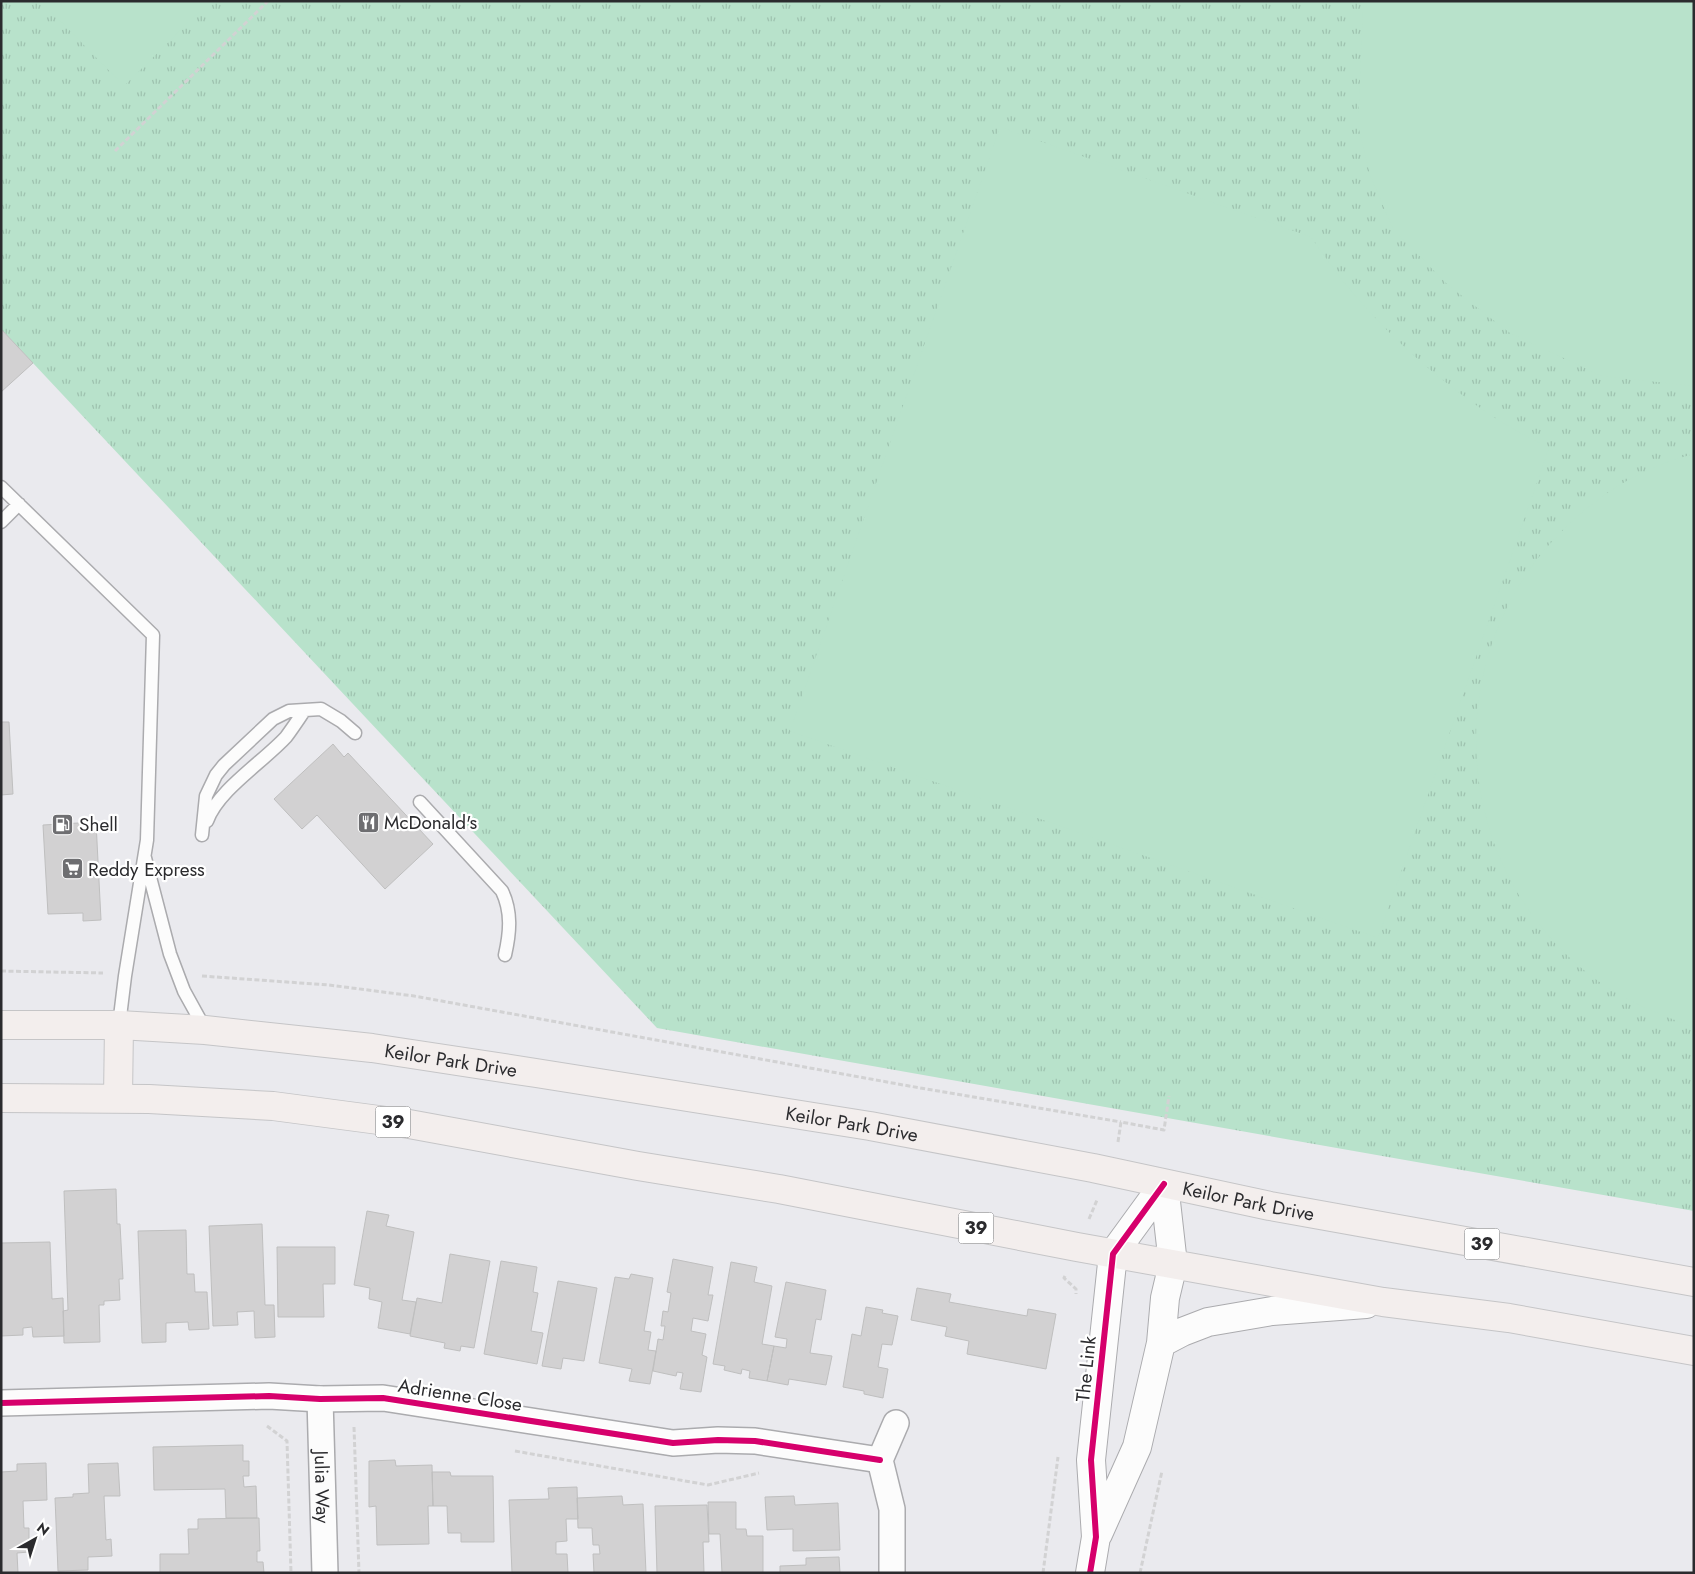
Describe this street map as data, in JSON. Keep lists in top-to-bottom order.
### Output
{
  "streets": {
    "main road": ["Keilor Park Drive", "39"],
    "street": ["The Link", "Adrienne Close", "Julia Way"]
  },
  "crossings": [
    ["Keilor Park Drive", "The Link"],
    ["39", "The Link"],
    ["Adrienne Close", "Julia Way"]
  ],
  "places": {
    "restaurant": ["McDonald's"],
    "fuel station": ["Shell"],
    "supermarket": ["Reddy Express"]
  },
  "north": "top right"
}
